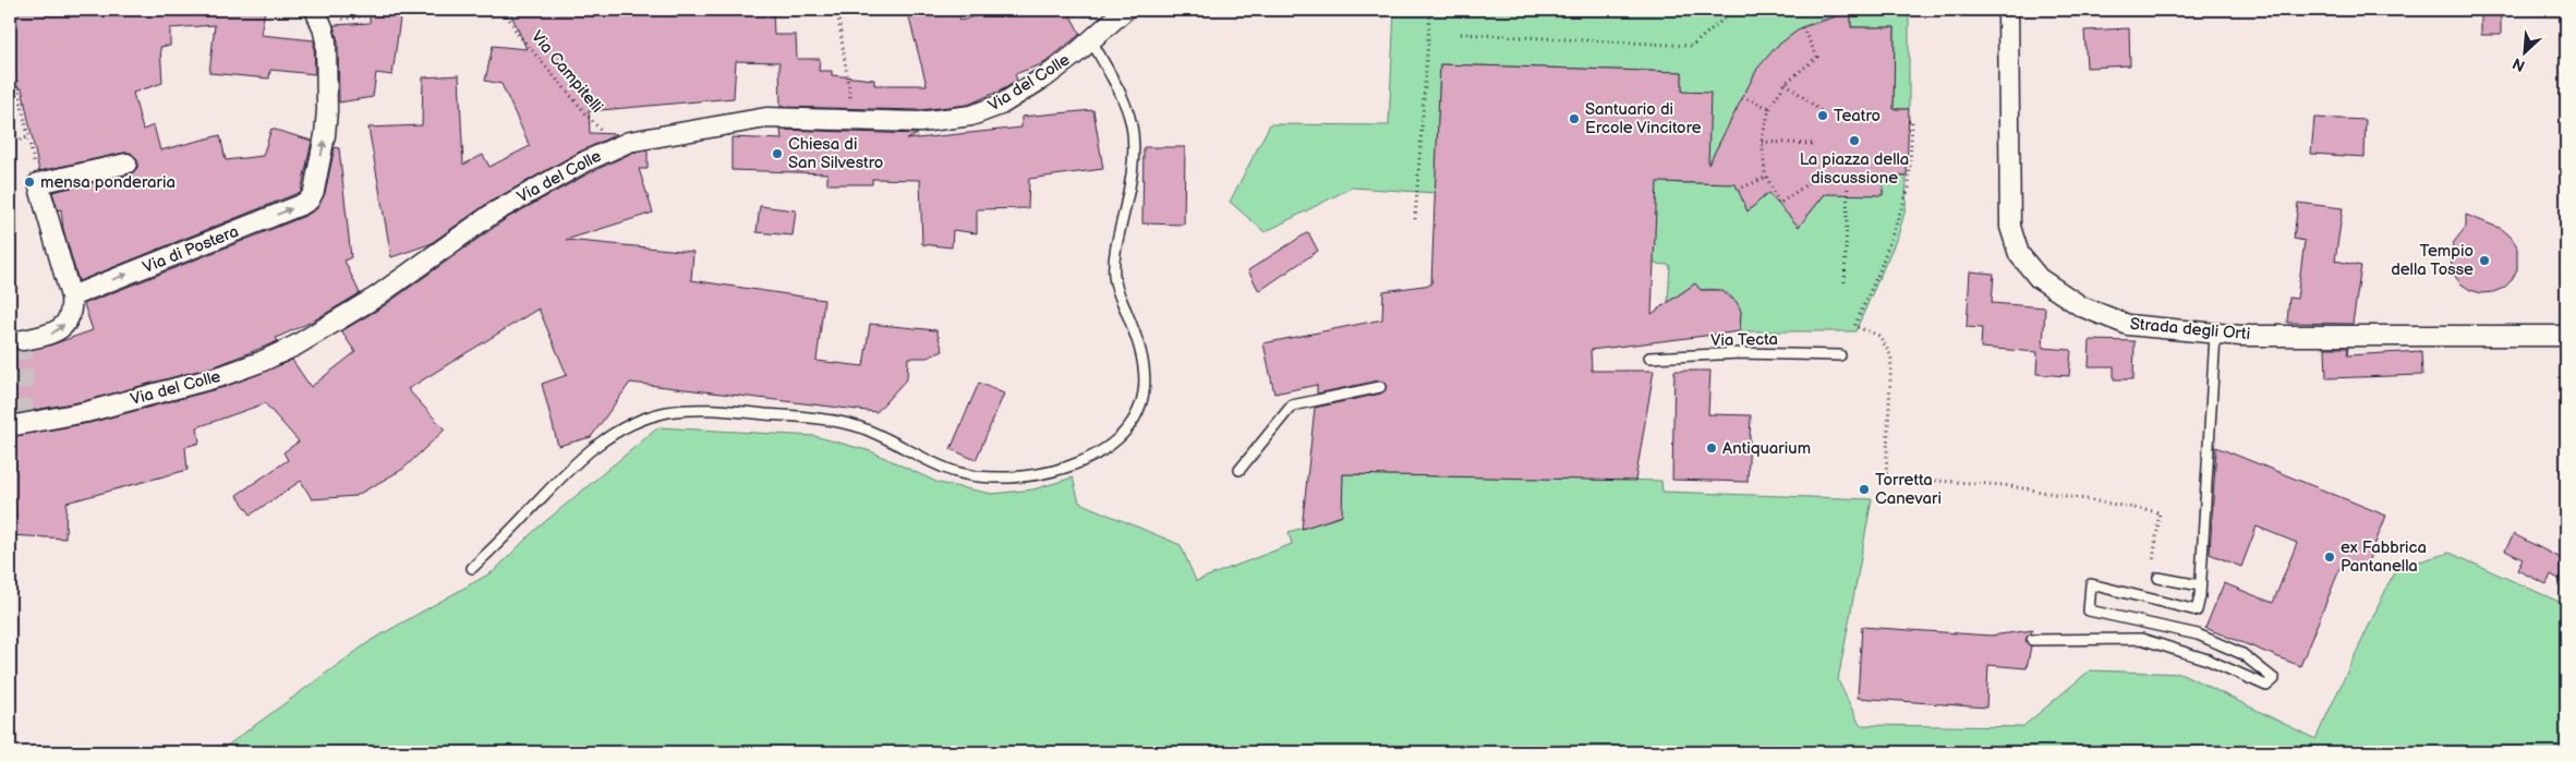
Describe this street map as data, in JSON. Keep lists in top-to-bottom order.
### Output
{
  "streets": {
    "street": ["Via del Colle", "Via di Postera", "Strada degli Orti"],
    "lane": ["Via Tecta"],
    "path": ["Via Campitelli"]
  },
  "crossings": [
    ["Via Campitelli", "Via del Colle"]
  ],
  "one_way": ["Via di Postera"],
  "places": [
    "Teatro",
    "Santuario di Ercole Vincitore",
    "La piazza della discussione",
    "Chiesa di San Silvestro",
    "mensa ponderaria",
    "Tempio della Tosse",
    "Antiquarium",
    "Torretta Canevari",
    "ex Fabbrica Pantanella"
  ],
  "north": "bottom left"
}
